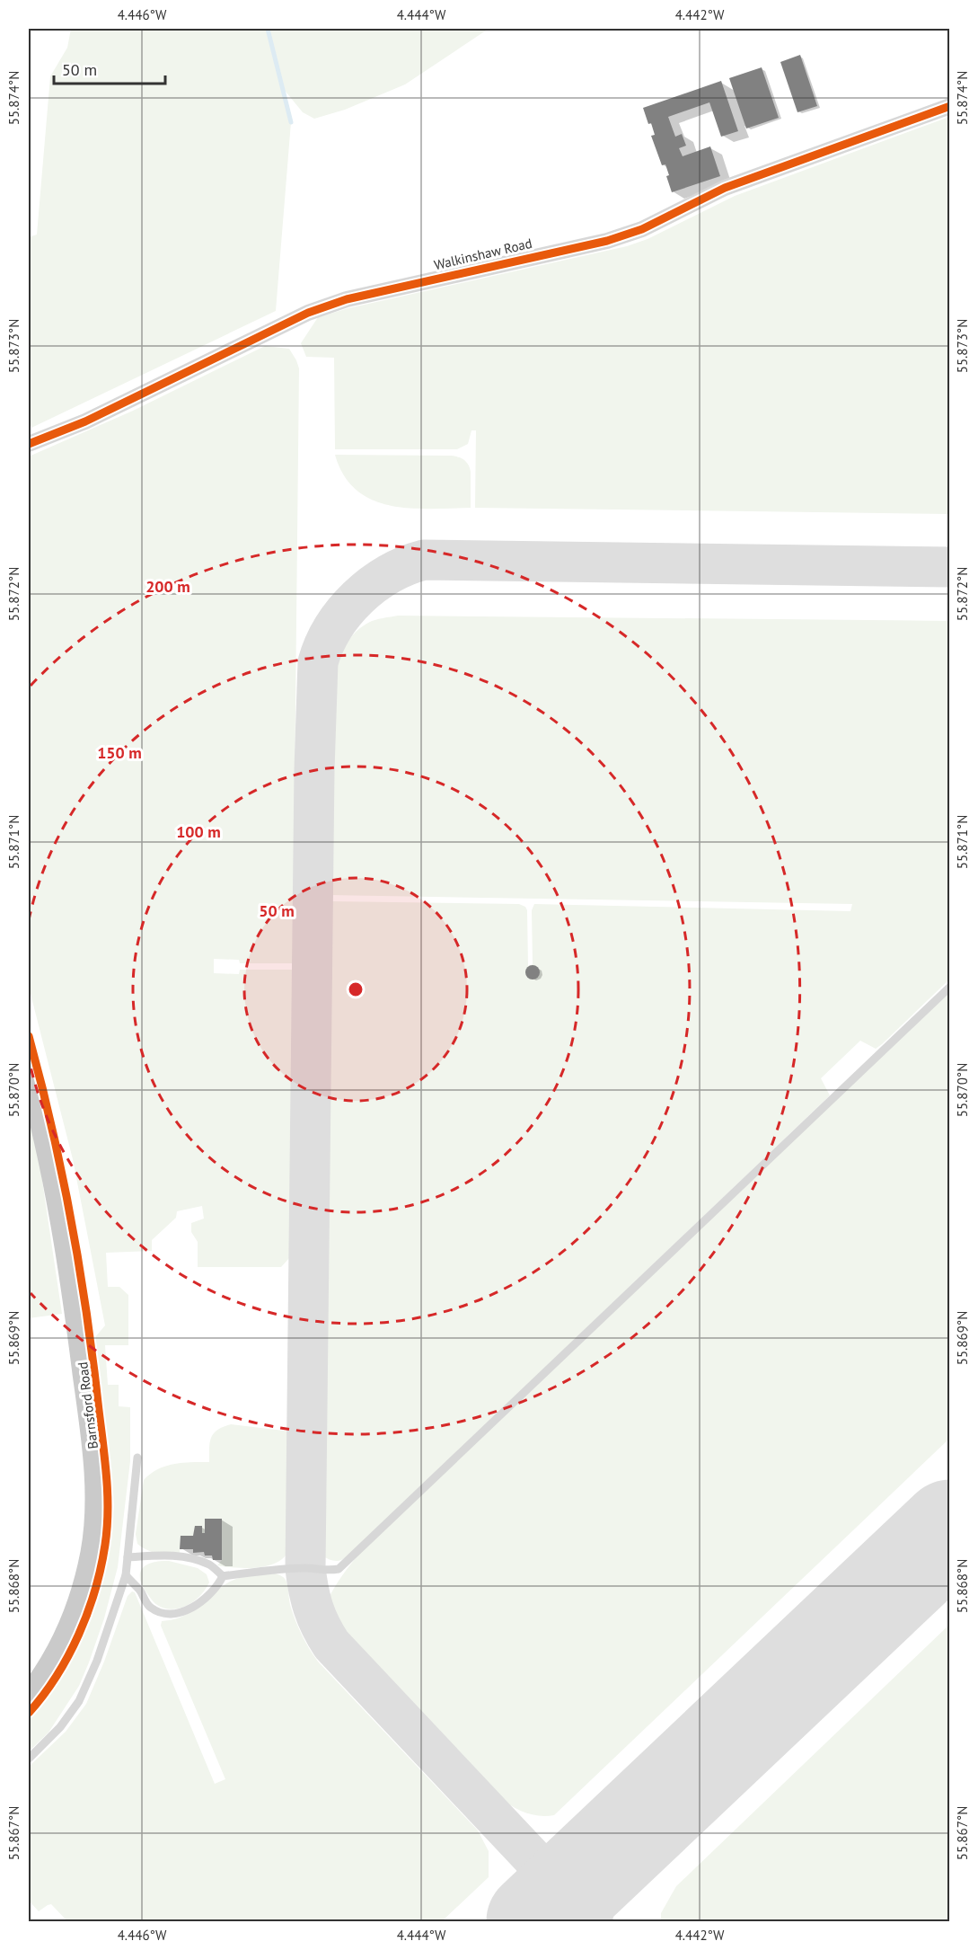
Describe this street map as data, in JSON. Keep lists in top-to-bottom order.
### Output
{
  "streets": {
    "main road": ["Barnsford Road"],
    "street": ["Walkinshaw Road"]
  },
  "scale_bar": "50 m",
  "coordinates": [
    "4.446°W",
    "4.444°W",
    "4.442°W",
    "55.874°N",
    "55.873°N",
    "55.872°N",
    "55.871°N",
    "55.870°N",
    "55.869°N",
    "55.868°N",
    "55.867°N"
  ],
  "rings": [
    "200 m",
    "150 m",
    "100 m",
    "50 m"
  ]
}
